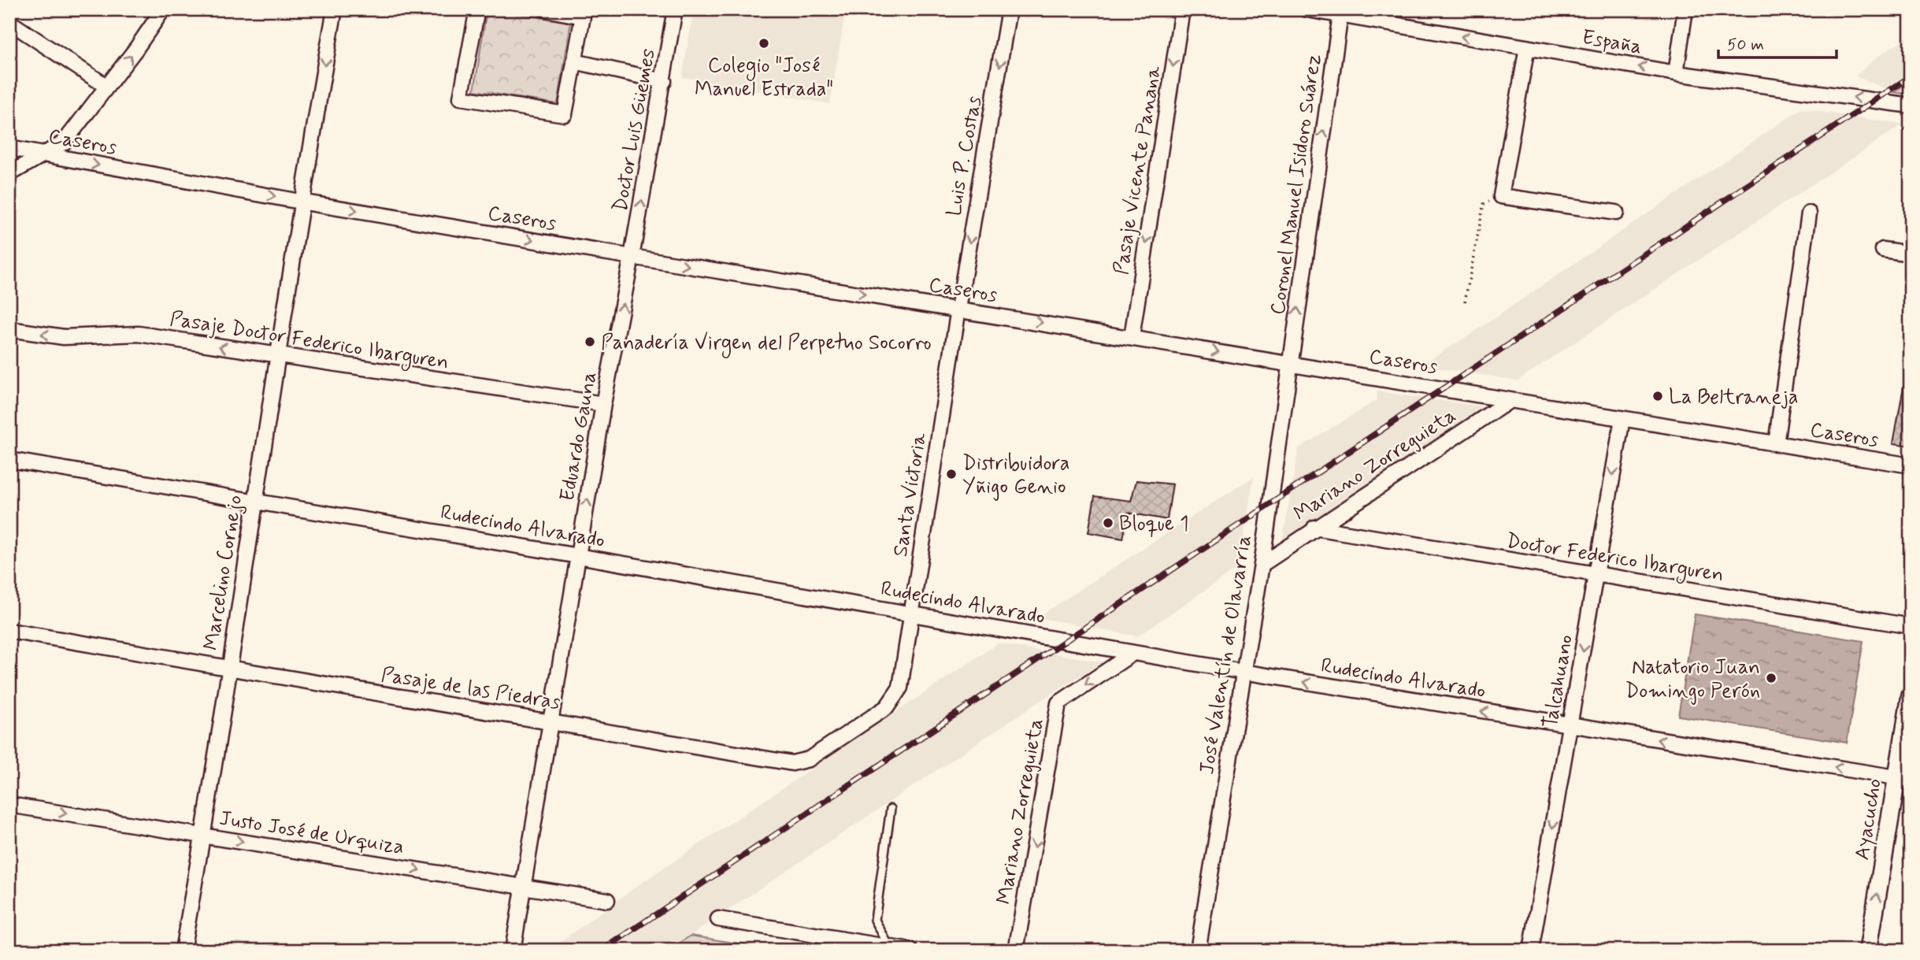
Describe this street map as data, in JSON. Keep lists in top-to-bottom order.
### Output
{
  "streets": {
    "street": [
      "España",
      "Doctor Luis Güemes",
      "Caseros",
      "Luis P. Costas",
      "Pasaje Vicente Panana",
      "Coronel Manuel Isidoro Suárez",
      "Pasaje Doctor Federico Ibarguren",
      "Eduardo Gauna",
      "Mariano Zorreguieta",
      "Santa Victoria",
      "Rudecindo Alvarado",
      "Doctor Federico Ibarguren",
      "Marcelino Cornejo",
      "José Valentín de Olavarría",
      "Talcahuano",
      "Pasaje de las Piedras",
      "Ayacucho",
      "Justo José de Urquiza"
    ]
  },
  "crossings": [
    ["España", "Coronel Manuel Isidoro Suárez"],
    ["Doctor Luis Güemes", "Caseros"],
    ["Doctor Luis Güemes", "Eduardo Gauna"],
    ["Caseros", "Luis P. Costas"],
    ["Caseros", "Pasaje Vicente Panana"],
    ["Caseros", "Coronel Manuel Isidoro Suárez"],
    ["Caseros", "Eduardo Gauna"],
    ["Caseros", "Mariano Zorreguieta"],
    ["Caseros", "Santa Victoria"],
    ["Caseros", "Marcelino Cornejo"],
    ["Caseros", "José Valentín de Olavarría"],
    ["Caseros", "Talcahuano"],
    ["Luis P. Costas", "Santa Victoria"],
    ["Coronel Manuel Isidoro Suárez", "José Valentín de Olavarría"],
    ["Pasaje Doctor Federico Ibarguren", "Eduardo Gauna"],
    ["Pasaje Doctor Federico Ibarguren", "Marcelino Cornejo"],
    ["Eduardo Gauna", "Rudecindo Alvarado"],
    ["Eduardo Gauna", "Pasaje de las Piedras"],
    ["Eduardo Gauna", "Justo José de Urquiza"],
    ["Mariano Zorreguieta", "Rudecindo Alvarado"],
    ["Mariano Zorreguieta", "Doctor Federico Ibarguren"],
    ["Mariano Zorreguieta", "José Valentín de Olavarría"],
    ["Santa Victoria", "Rudecindo Alvarado"],
    ["Santa Victoria", "Pasaje de las Piedras"],
    ["Rudecindo Alvarado", "Marcelino Cornejo"],
    ["Rudecindo Alvarado", "José Valentín de Olavarría"],
    ["Rudecindo Alvarado", "Talcahuano"],
    ["Rudecindo Alvarado", "Ayacucho"],
    ["Doctor Federico Ibarguren", "Talcahuano"],
    ["Marcelino Cornejo", "Pasaje de las Piedras"],
    ["Marcelino Cornejo", "Justo José de Urquiza"]
  ],
  "one_way": [
    "España",
    "Doctor Luis Güemes",
    "Caseros",
    "Luis P. Costas",
    "Pasaje Vicente Panana",
    "Coronel Manuel Isidoro Suárez",
    "Pasaje Doctor Federico Ibarguren",
    "Eduardo Gauna",
    "Mariano Zorreguieta",
    "Talcahuano",
    "Ayacucho",
    "Justo José de Urquiza"
  ],
  "places": [
    "Colegio \"José Manuel Estrada\"",
    "Panadería Virgen del Perpetuo Socorro",
    "La Beltraneja",
    "Distribuidora Yñigo Genio",
    "Bloque 1",
    "Natatorio Juan Domingo Perón"
  ],
  "scale_bar": "50 m"
}
